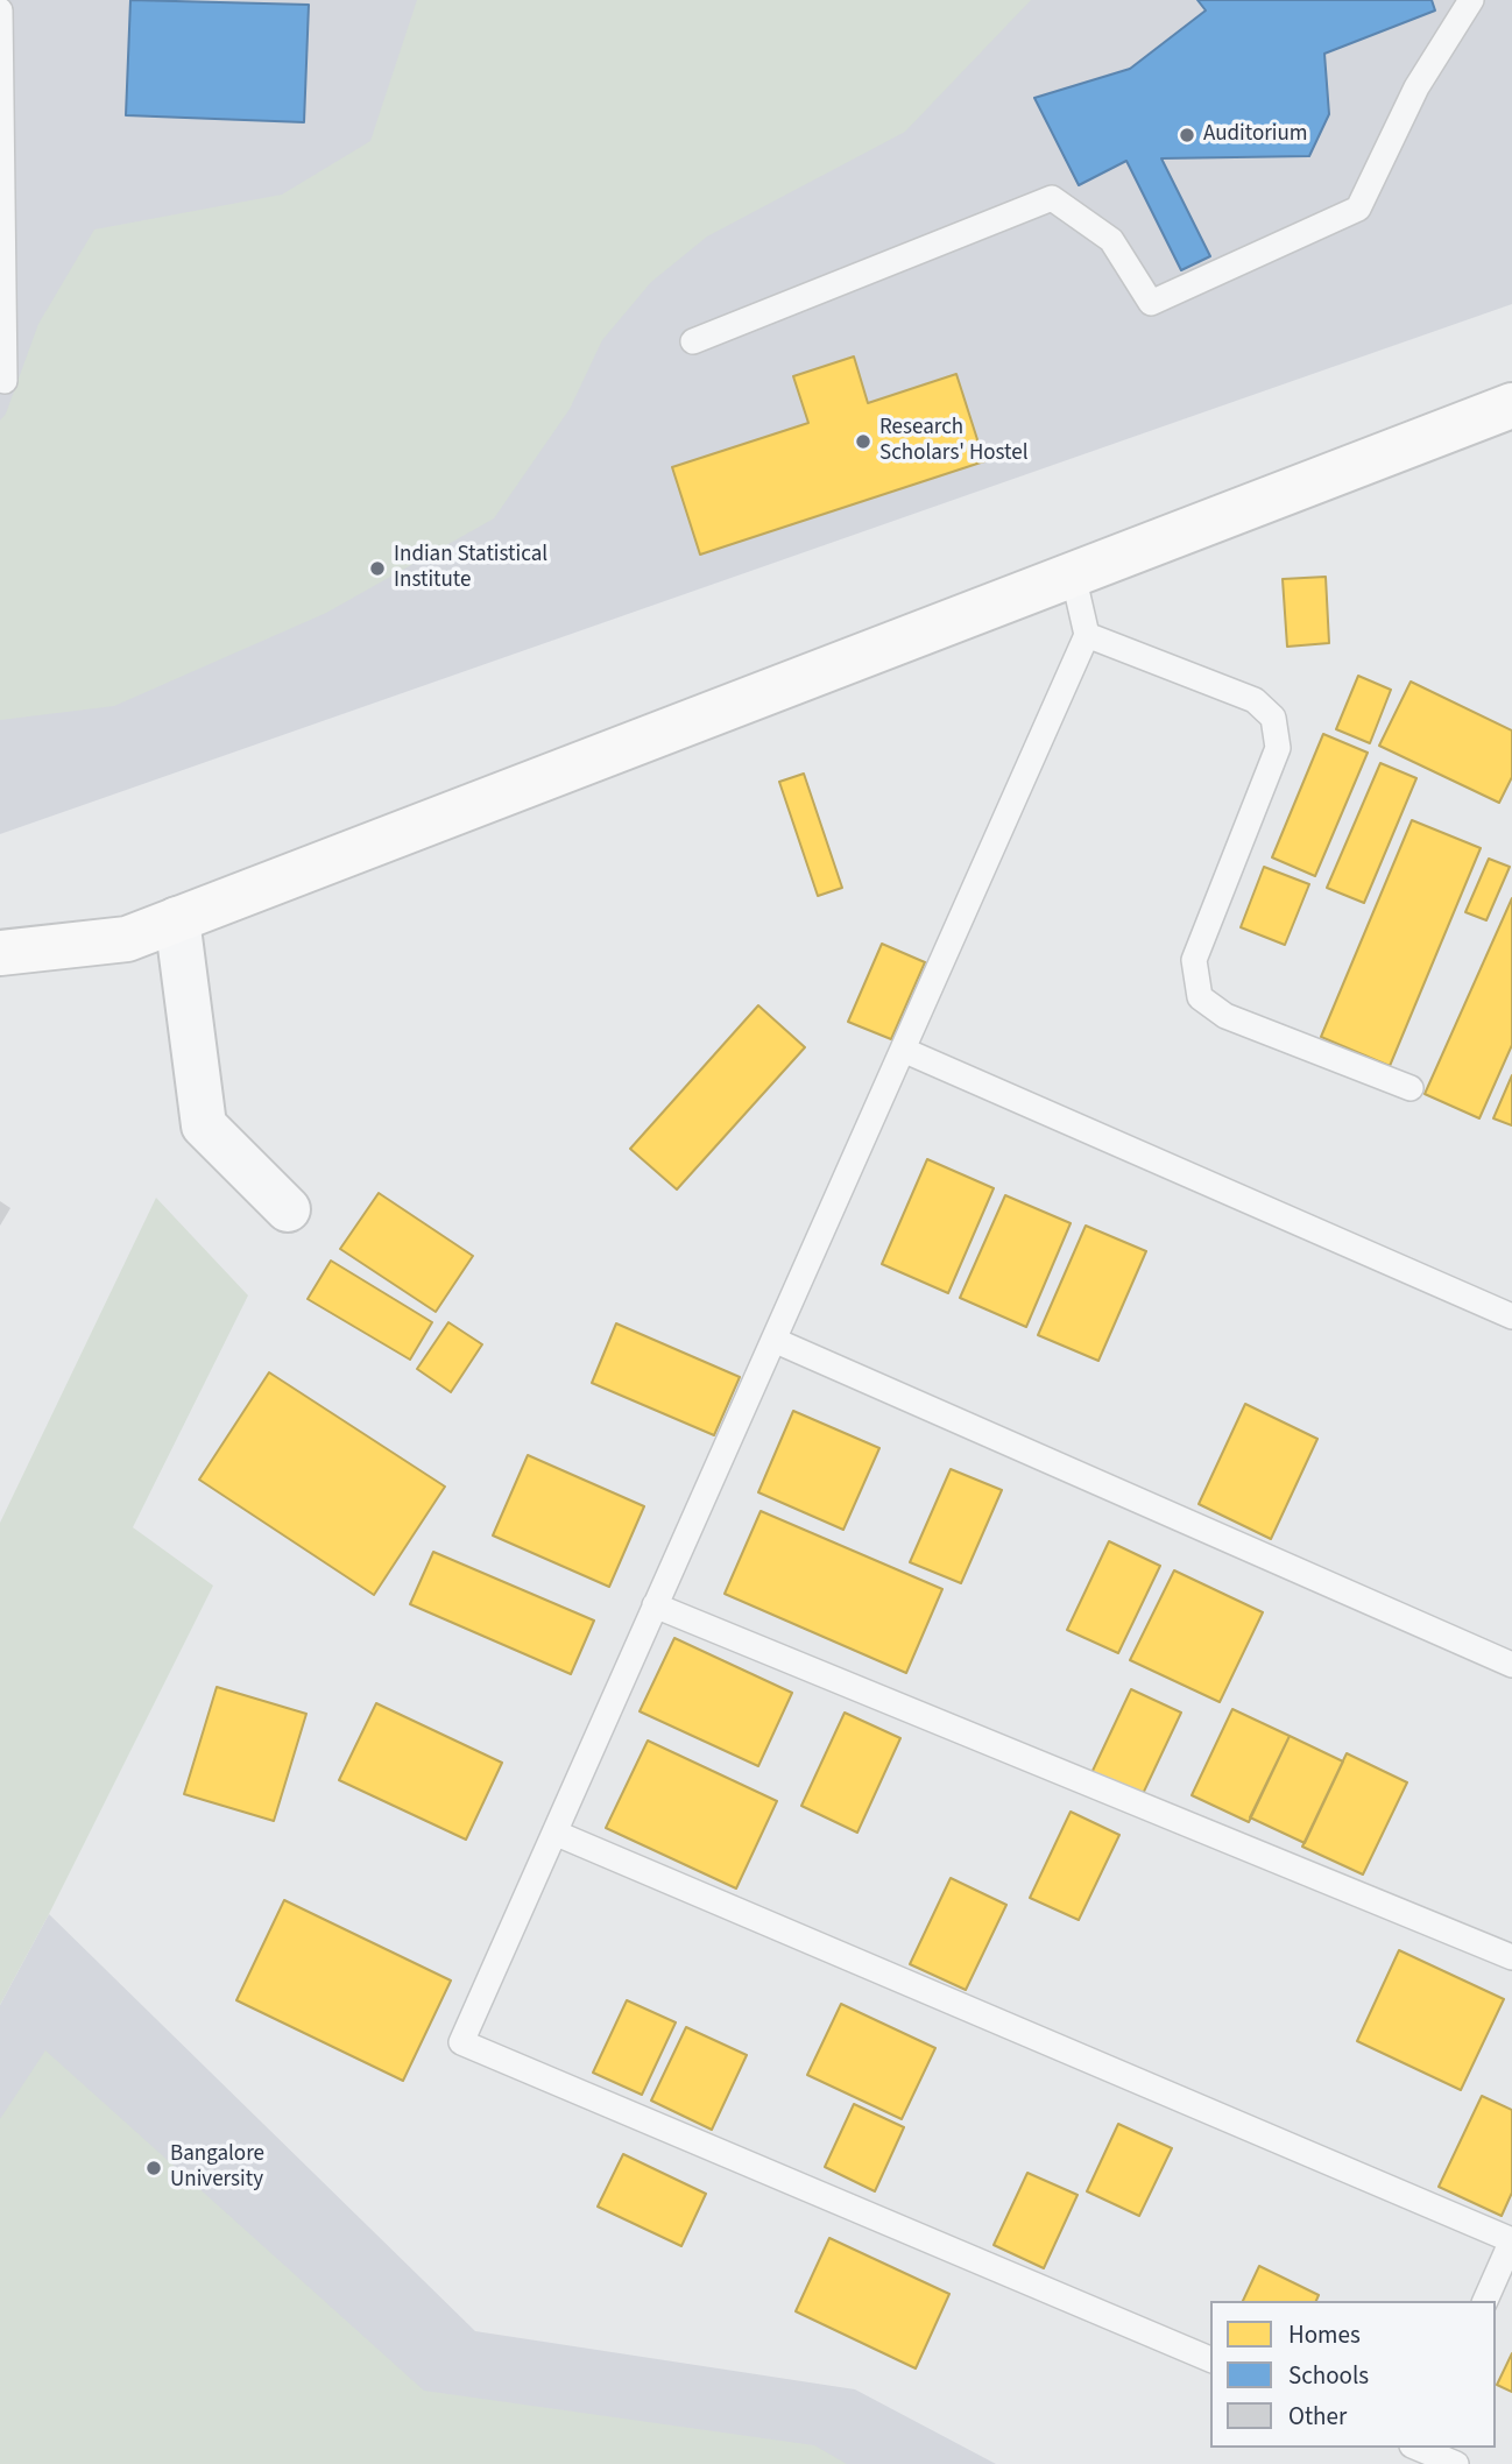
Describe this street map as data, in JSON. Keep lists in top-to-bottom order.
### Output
{
  "places": [
    "Auditorium",
    "Research Scholars' Hostel",
    "Indian Statistical Institute",
    "Bangalore University"
  ],
  "legend": ["Homes", "Schools", "Other"]
}
